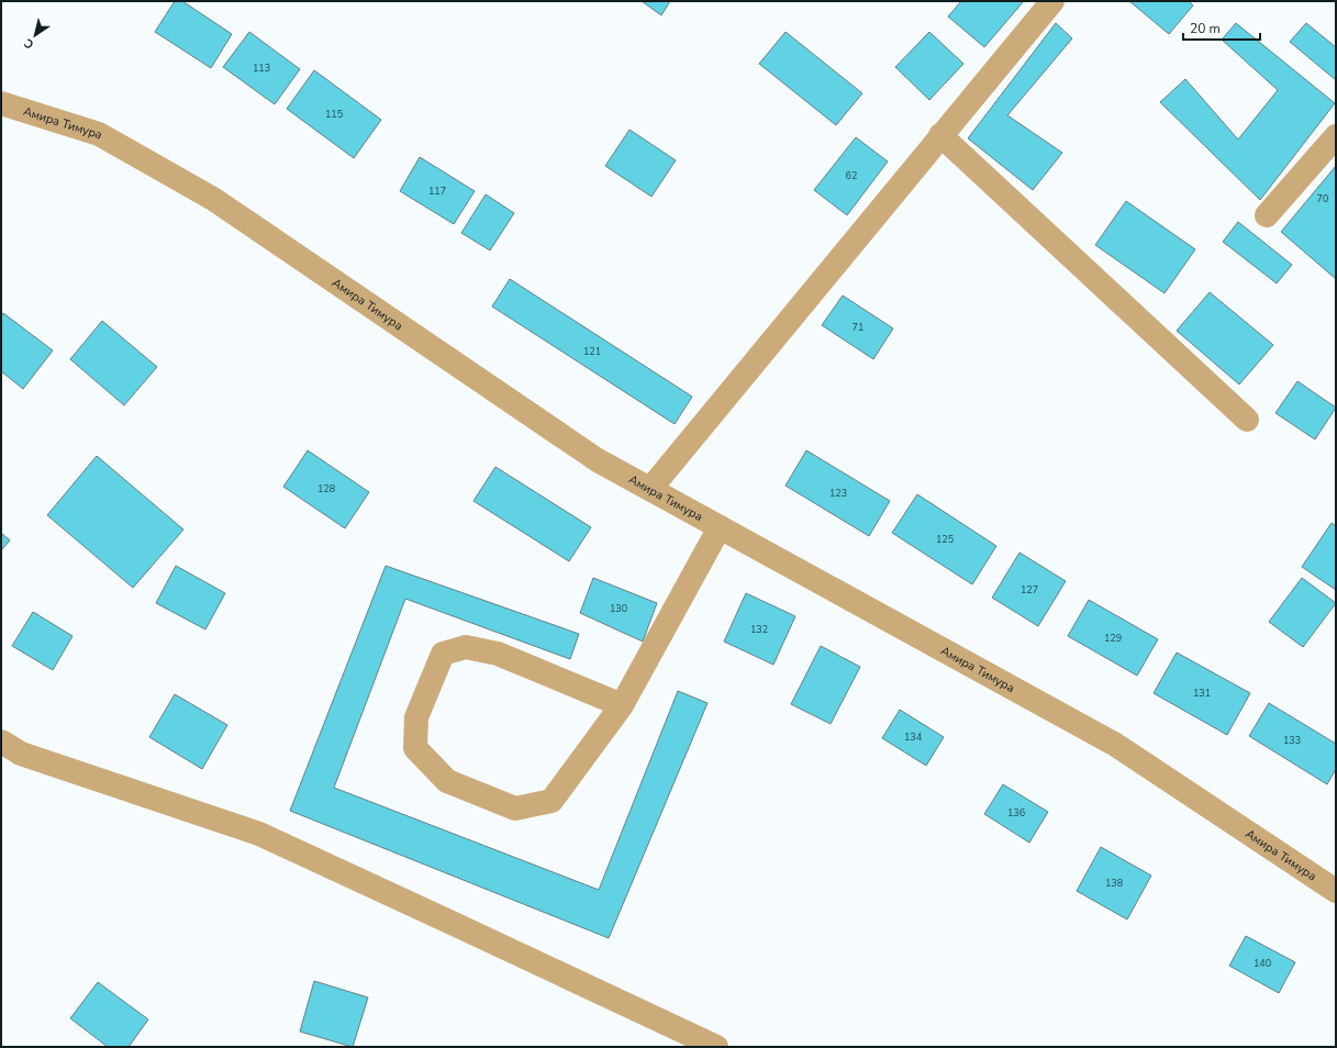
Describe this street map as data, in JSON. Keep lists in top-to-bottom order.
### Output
{
  "streets": {
    "street": ["Амира Тимура"]
  },
  "house_numbers": [
    "113",
    "115",
    "62",
    "117",
    "70",
    "71",
    "121",
    "128",
    "123",
    "125",
    "127",
    "130",
    "132",
    "129",
    "131",
    "134",
    "133",
    "136",
    "138",
    "140"
  ],
  "scale_bar": "20 m",
  "north": "bottom left"
}
